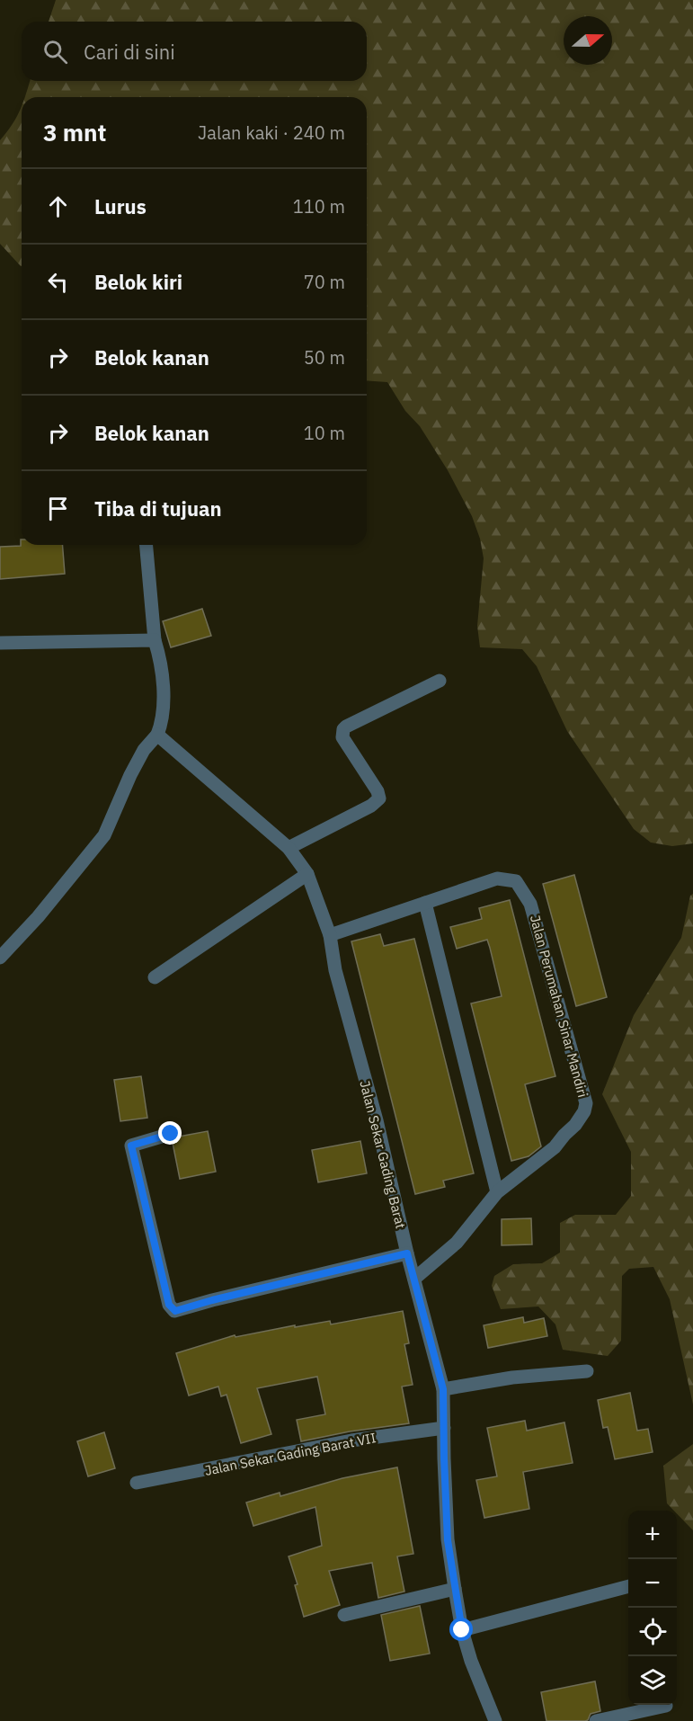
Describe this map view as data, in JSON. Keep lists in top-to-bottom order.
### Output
{
  "streets": {
    "street": ["Jalan Perumahan Sinar Mandiri", "Jalan Sekar Gading Barat", "Jalan Sekar Gading Barat VII"]
  },
  "crossings": [
    ["Jalan Perumahan Sinar Mandiri", "Jalan Sekar Gading Barat"],
    ["Jalan Sekar Gading Barat", "Jalan Sekar Gading Barat VII"]
  ],
  "north": "right",
  "page": {
    "search": "Cari di sini",
    "heading": ["3 mnt", "Jalan kaki · 240 m"],
    "list": [
      ["Lurus", "110 m"],
      ["Belok kiri", "70 m"],
      ["Belok kanan", "50 m"],
      ["Belok kanan", "10 m"],
      "Tiba di tujuan"
    ],
    "map_buttons": ["+", "−"]
  }
}
